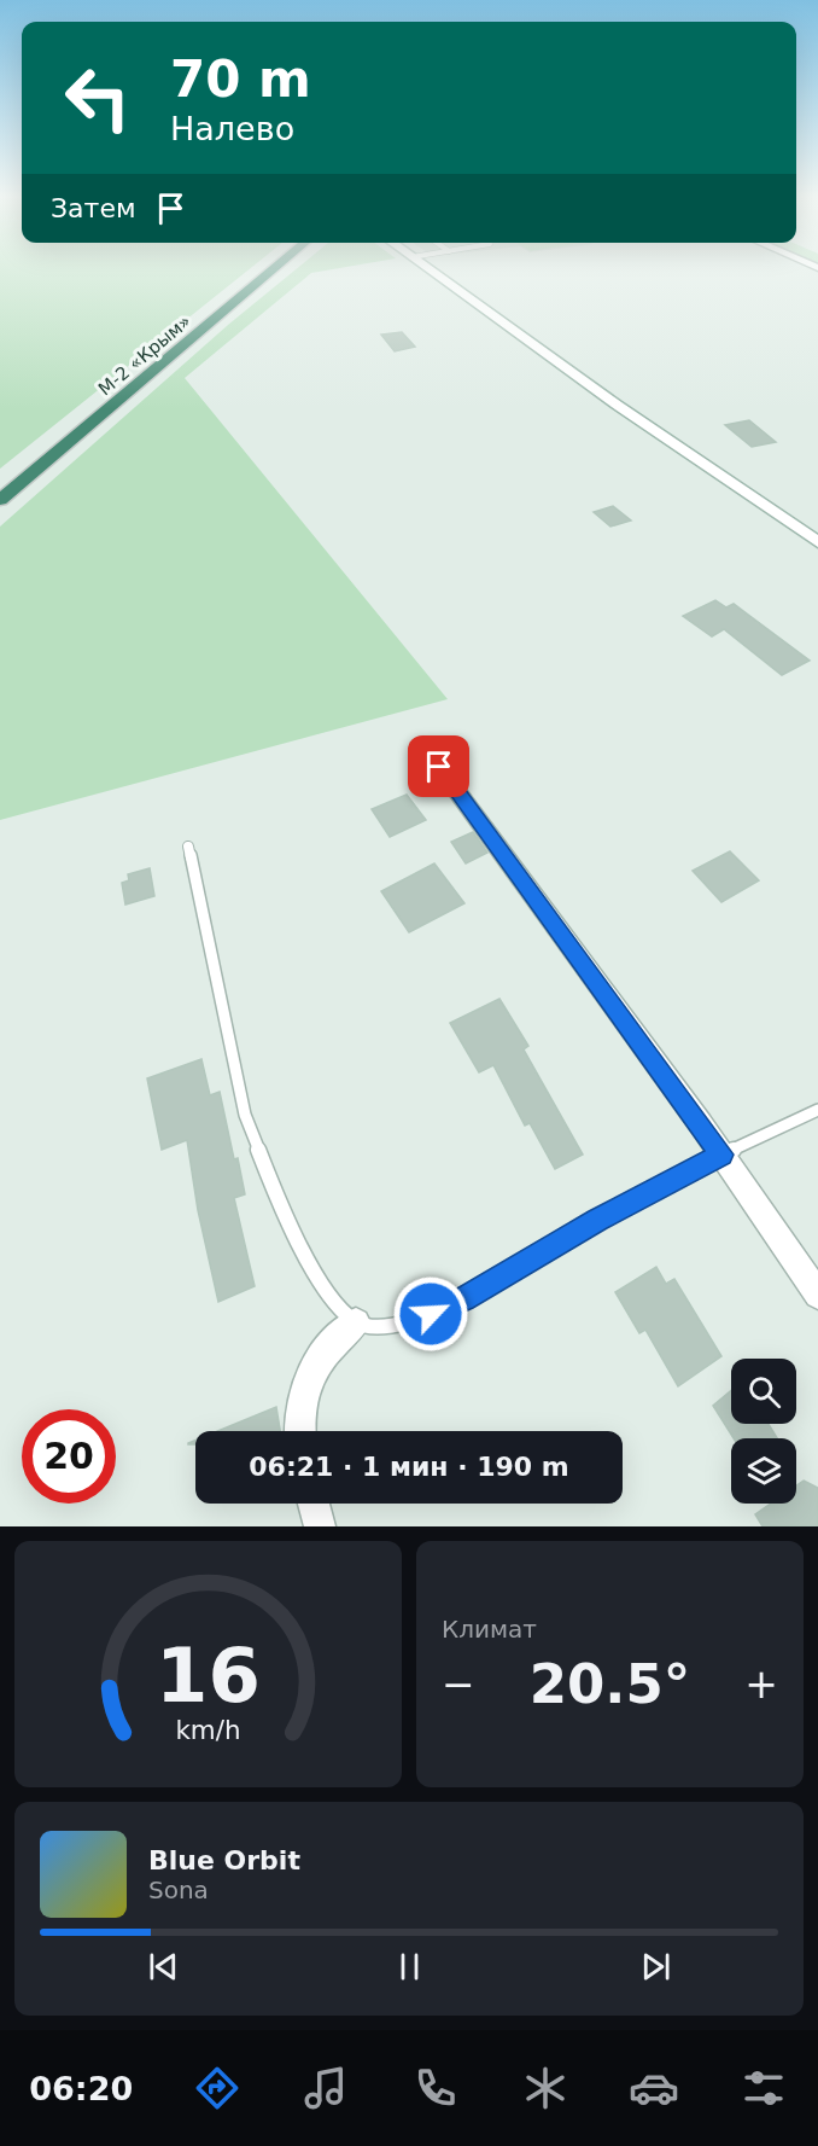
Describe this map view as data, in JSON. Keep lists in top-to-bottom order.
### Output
{
  "streets": {
    "highway": ["М-2 «Крым»"]
  },
  "page": {
    "turn": ["70 m", "Налево"],
    "then": "Затем",
    "limit": "20",
    "trip": "06:21 · 1 мин · 190 m",
    "tile": "Климат",
    "heat": ["−", "20.5°", "+"],
    "song": ["Blue Orbit", "Sona"],
    "tabs": "06:20",
    "gauge": ["16", "km/h"]
  }
}
